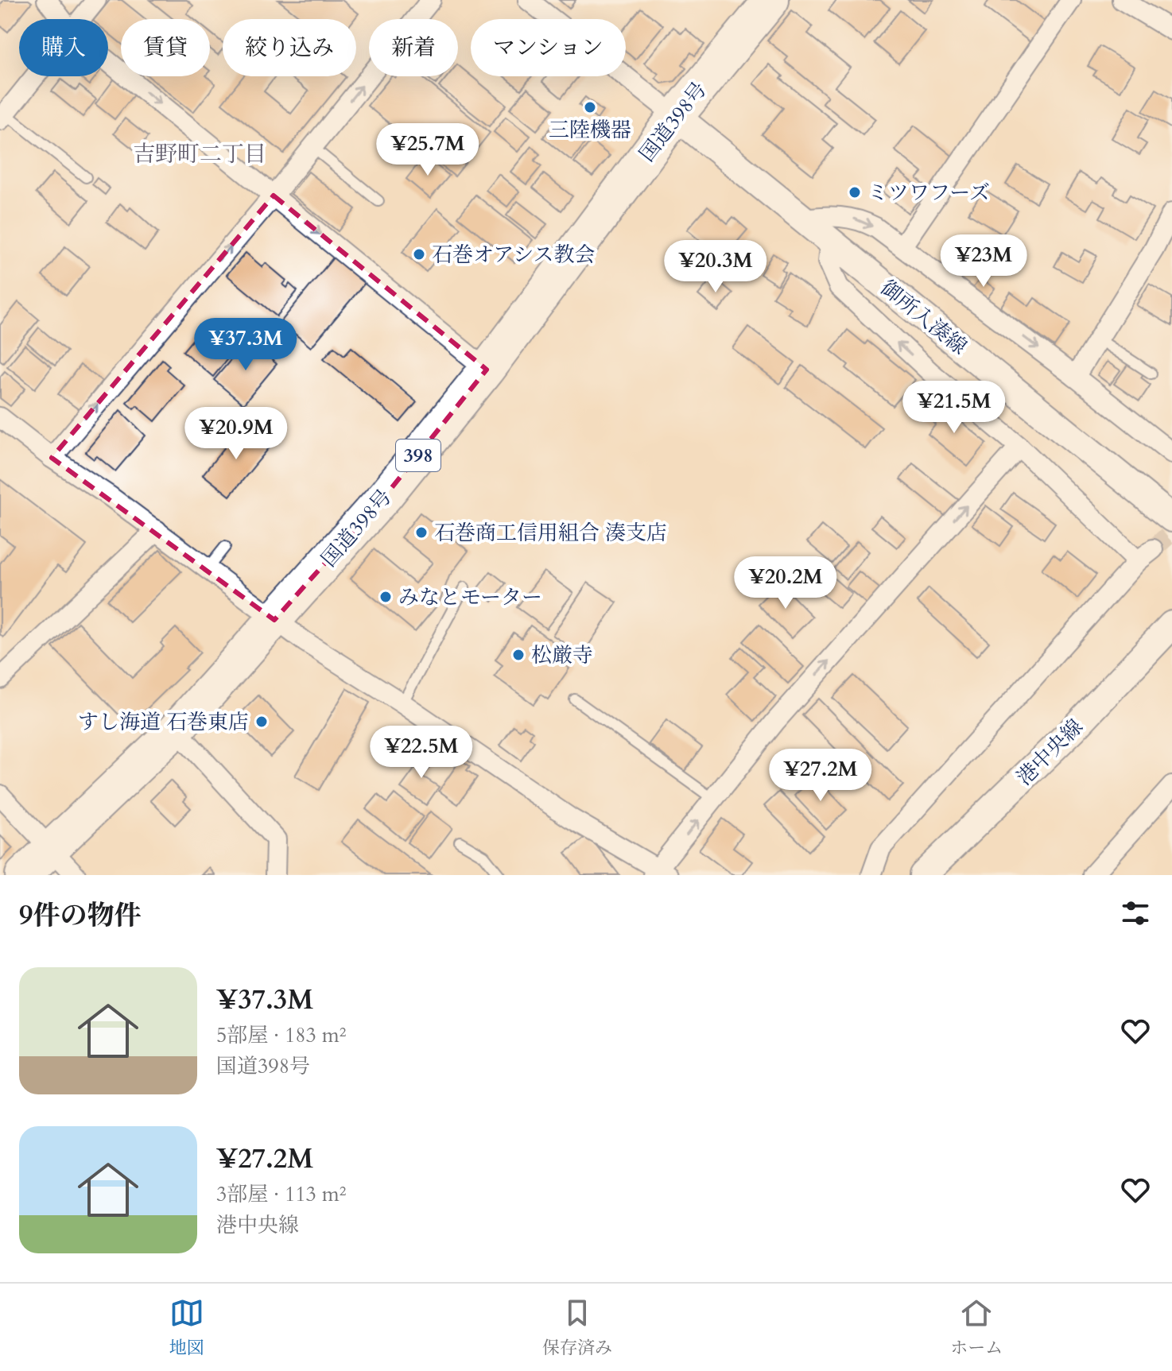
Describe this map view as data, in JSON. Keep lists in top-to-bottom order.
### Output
{
  "streets": {
    "highway": ["国道398号", "398"],
    "street": ["御所入湊線", "港中央線"]
  },
  "crossings": [
    ["国道398号", "御所入湊線"]
  ],
  "districts": ["吉野町二丁目"],
  "places": [
    "三陸機器",
    "ミツワフーズ",
    "石巻オアシス教会",
    "石巻商工信用組合 湊支店",
    "みなとモーター",
    "松厳寺",
    "すし海道 石巻東店"
  ],
  "page": {
    "chip": [
      "購入",
      "賃貸",
      "絞り込み",
      "新着",
      "マンション"
    ],
    "price": [
      "¥25.7M",
      "¥23M",
      "¥20.3M",
      "¥37.3M",
      "¥21.5M",
      "¥20.9M",
      "¥20.2M",
      "¥22.5M",
      "¥27.2M"
    ],
    "heading": "9件の物件",
    "list": [
      {
        "name": "¥37.3M",
        "note": "5部屋 · 183 m² · 国道398号"
      },
      {
        "name": "¥27.2M",
        "note": "3部屋 · 113 m² · 港中央線"
      }
    ],
    "tabs": ["地図", "保存済み", "ホーム"]
  }
}
